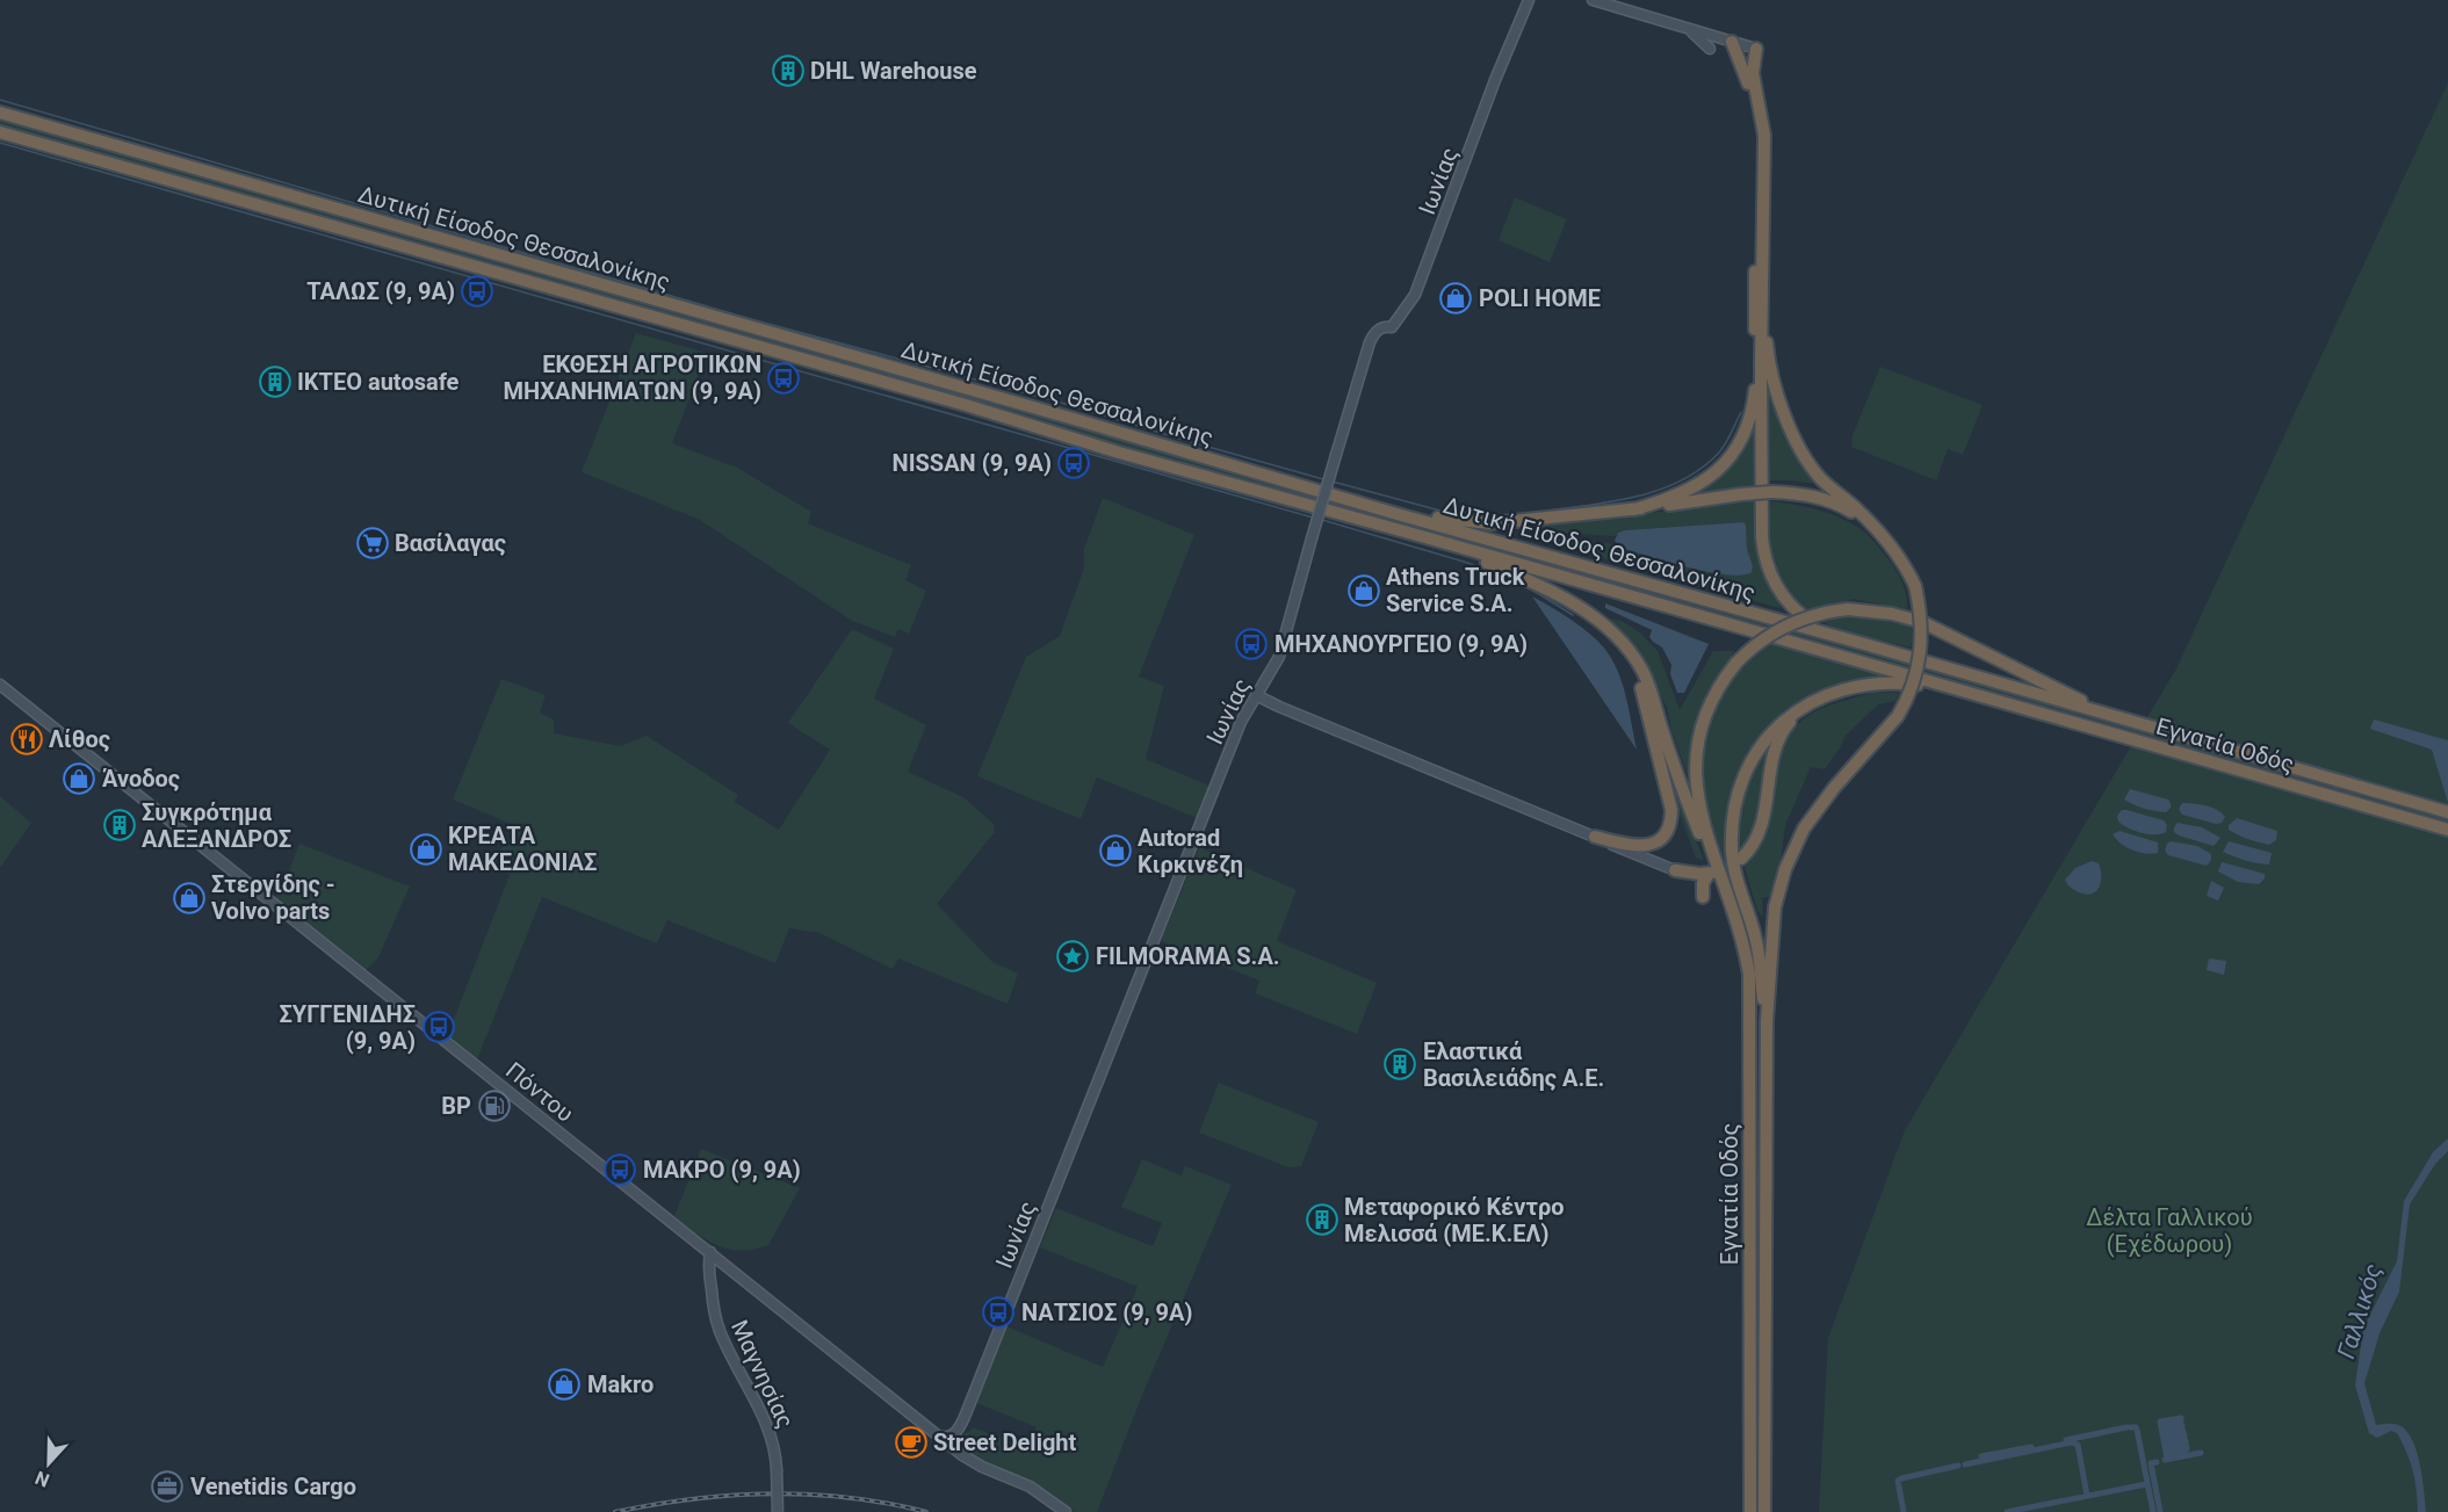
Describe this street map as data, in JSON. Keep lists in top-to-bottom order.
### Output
{
  "streets": {
    "highway": ["Δυτική Είσοδος Θεσσαλονίκης", "Εγνατία Οδός"],
    "street": ["Ιωνίας", "Πόντου", "Μαγνησίας"]
  },
  "crossings": [
    ["Ιωνίας", "Πόντου"],
    ["Δυτική Είσοδος Θεσσαλονίκης", "Εγνατία Οδός"],
    ["Πόντου", "Μαγνησίας"]
  ],
  "water": ["Γαλλικός"],
  "parks": ["Δέλτα Γαλλικού (Εχέδωρου)"],
  "places": {
    "building": [
      "DHL Warehouse",
      "ΙΚΤΕΟ autosafe",
      "Συγκρότημα ΑΛΕΞΑΝΔΡΟΣ",
      "Ελαστικά Βασιλειάδης Α.Ε.",
      "Μεταφορικό Κέντρο Μελισσά (ΜΕ.Κ.ΕΛ)"
    ],
    "bus stop": [
      "ΤΑΛΩΣ (9, 9Α)",
      "ΕΚΘΕΣΗ ΑΓΡΟΤΙΚΩΝ ΜΗΧΑΝΗΜΑΤΩΝ (9, 9Α)",
      "NISSAN (9, 9Α)",
      "ΜΗΧΑΝΟΥΡΓΕΙΟ (9, 9Α)",
      "ΣΥΓΓΕΝΙΔΗΣ (9, 9Α)",
      "ΜΑΚΡΟ (9, 9Α)",
      "ΝΑΤΣΙΟΣ (9, 9Α)"
    ],
    "shop": [
      "POLI HOME",
      "Athens Truck Service S.A.",
      "Άνοδος",
      "ΚΡΕΑΤΑ ΜΑΚΕΔΟΝΙΑΣ",
      "Autorad Κιρκινέζη",
      "Στεργίδης - Volvo parts",
      "Makro"
    ],
    "supermarket": ["Βασίλαγας"],
    "restaurant": ["Λίθος"],
    "place": ["FILMORAMA S.A."],
    "fuel station": ["BP"],
    "cafe": ["Street Delight"],
    "office": ["Venetidis Cargo"]
  },
  "north": "bottom"
}
